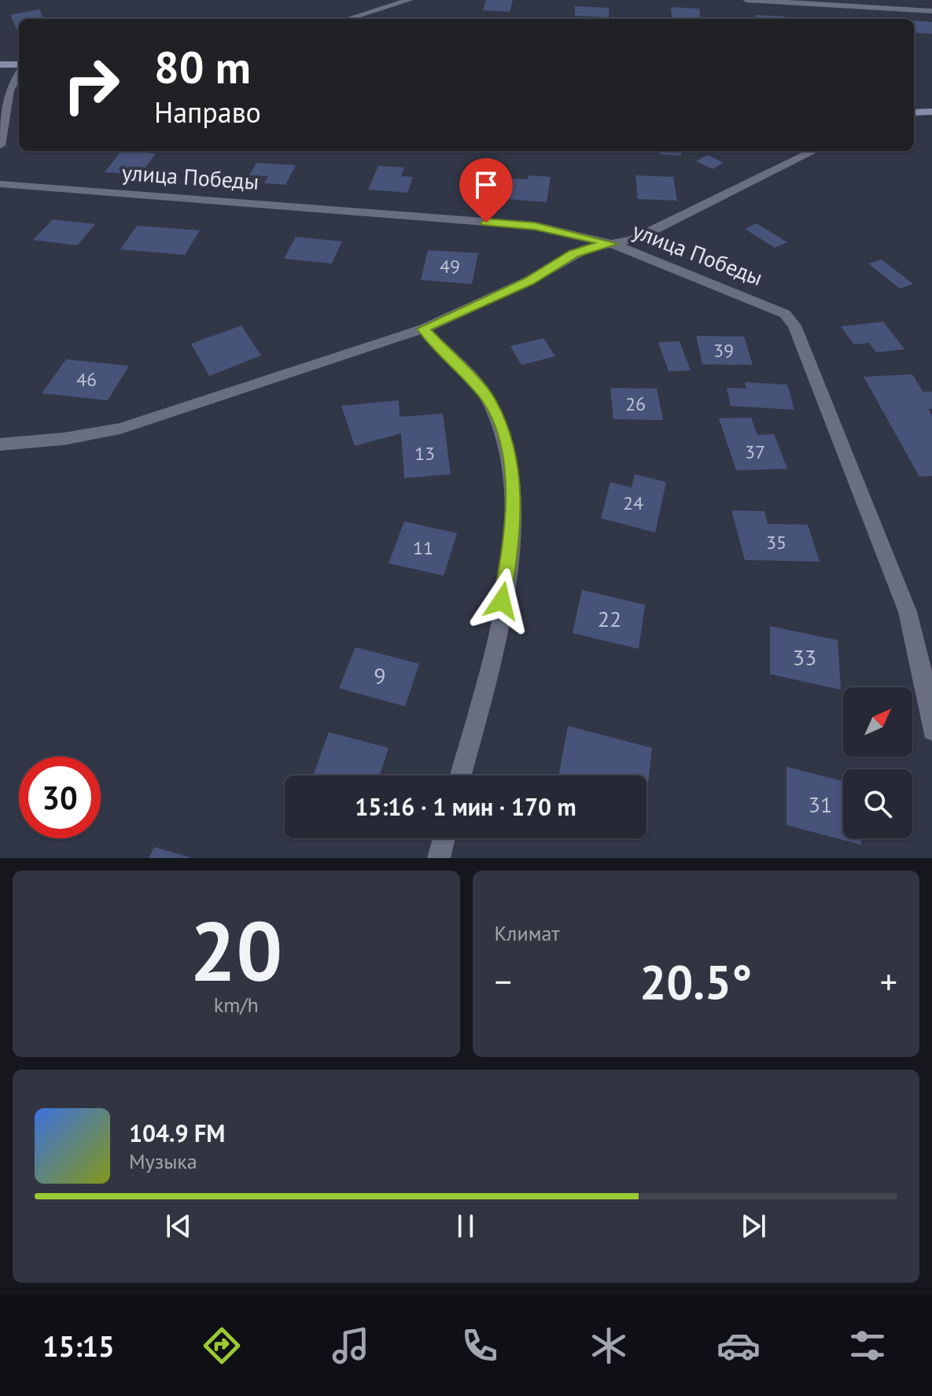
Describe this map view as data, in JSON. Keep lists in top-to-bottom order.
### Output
{
  "streets": {
    "street": ["улица Победы"]
  },
  "house_numbers": [
    "49",
    "39",
    "46",
    "26",
    "37",
    "13",
    "24",
    "35",
    "11",
    "22",
    "33",
    "9",
    "31"
  ],
  "north": "top right",
  "page": {
    "turn": ["80 m", "Направо"],
    "limit": "30",
    "trip": "15:16 · 1 мин · 170 m",
    "tile": [
      ["20", "km/h"],
      "Климат"
    ],
    "heat": ["−", "20.5°", "+"],
    "song": ["104.9 FM", "Музыка"],
    "tabs": "15:15"
  }
}
